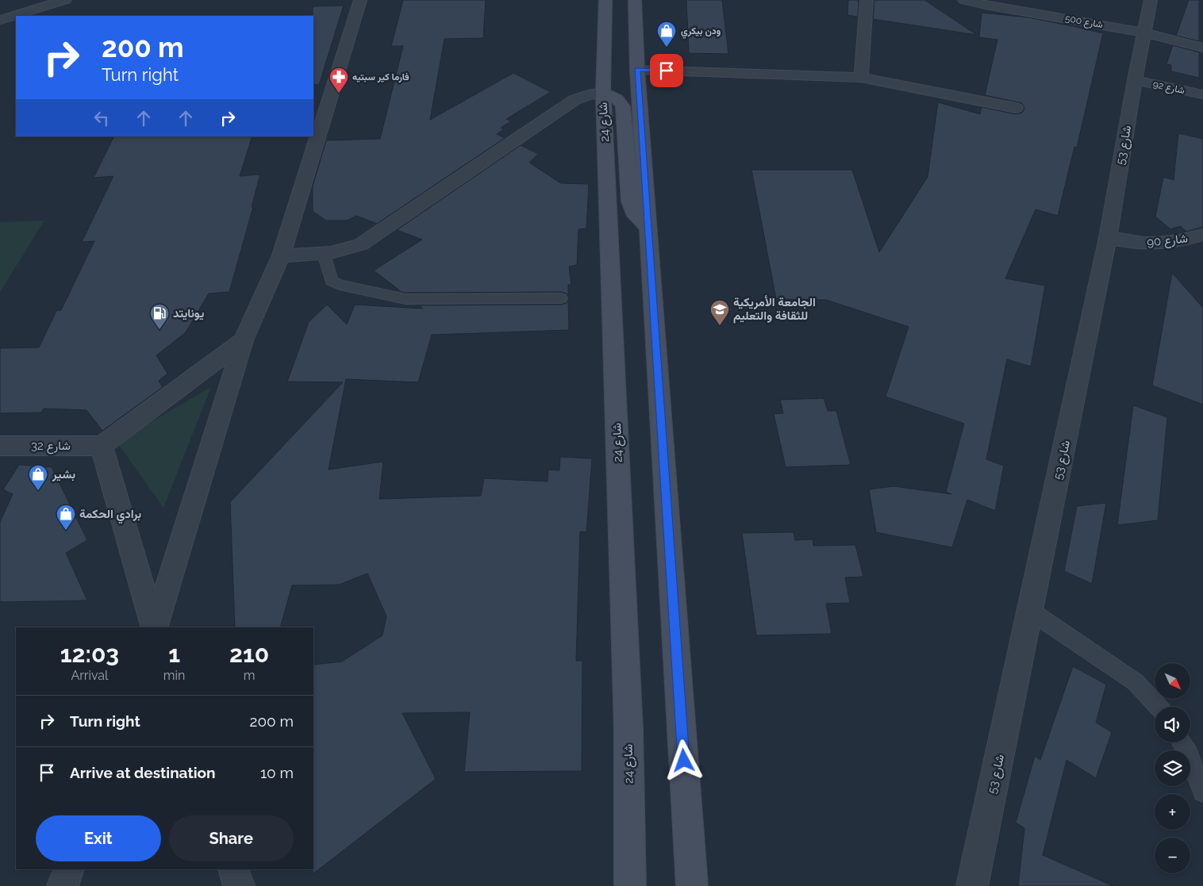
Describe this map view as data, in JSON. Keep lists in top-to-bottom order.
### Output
{
  "streets": {
    "main road": ["شارع 24"],
    "street": [
      "شارع 500",
      "شارع 92",
      "شارع 53",
      "شارع 90",
      "شارع 32"
    ]
  },
  "crossings": [
    ["شارع 500", "شارع 53"],
    ["شارع 92", "شارع 53"],
    ["شارع 53", "شارع 90"]
  ],
  "places": {
    "shop": ["ودن بيكري", "بشير", "برادي الحكمة"],
    "pharmacy": ["فارما كير سبتيه"],
    "school or university": ["الجامعة الأمريكية للثقافة والتعليم"],
    "fuel station": ["يونايتد"]
  },
  "north": "bottom right",
  "page": {
    "turn": ["200 m", "Turn right"],
    "eta": [
      "12:03",
      "Arrival",
      "1",
      "min",
      "210",
      "m"
    ],
    "map_buttons": ["+", "−"],
    "list": [
      {
        "name": "Turn right",
        "value": "200 m"
      },
      {
        "name": "Arrive at destination",
        "value": "10 m"
      }
    ],
    "buttons": ["Exit", "Share"]
  }
}
